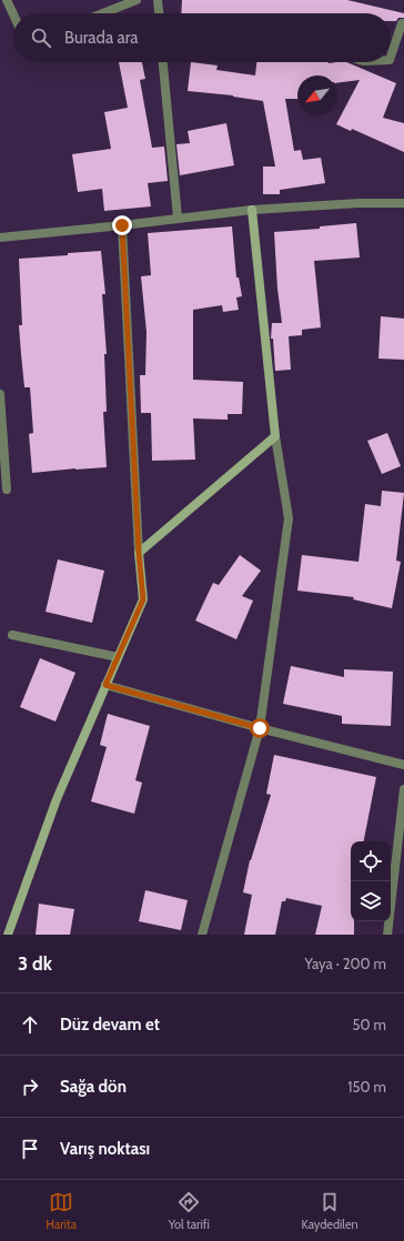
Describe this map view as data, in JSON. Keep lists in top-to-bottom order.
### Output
{
  "north": "bottom left",
  "page": {
    "search": "Burada ara",
    "heading": ["3 dk", "Yaya · 200 m"],
    "list": [
      ["Düz devam et", "50 m"],
      ["Sağa dön", "150 m"],
      "Varış noktası"
    ],
    "nav": ["Harita", "Yol tarifi", "Kaydedilen"]
  }
}
